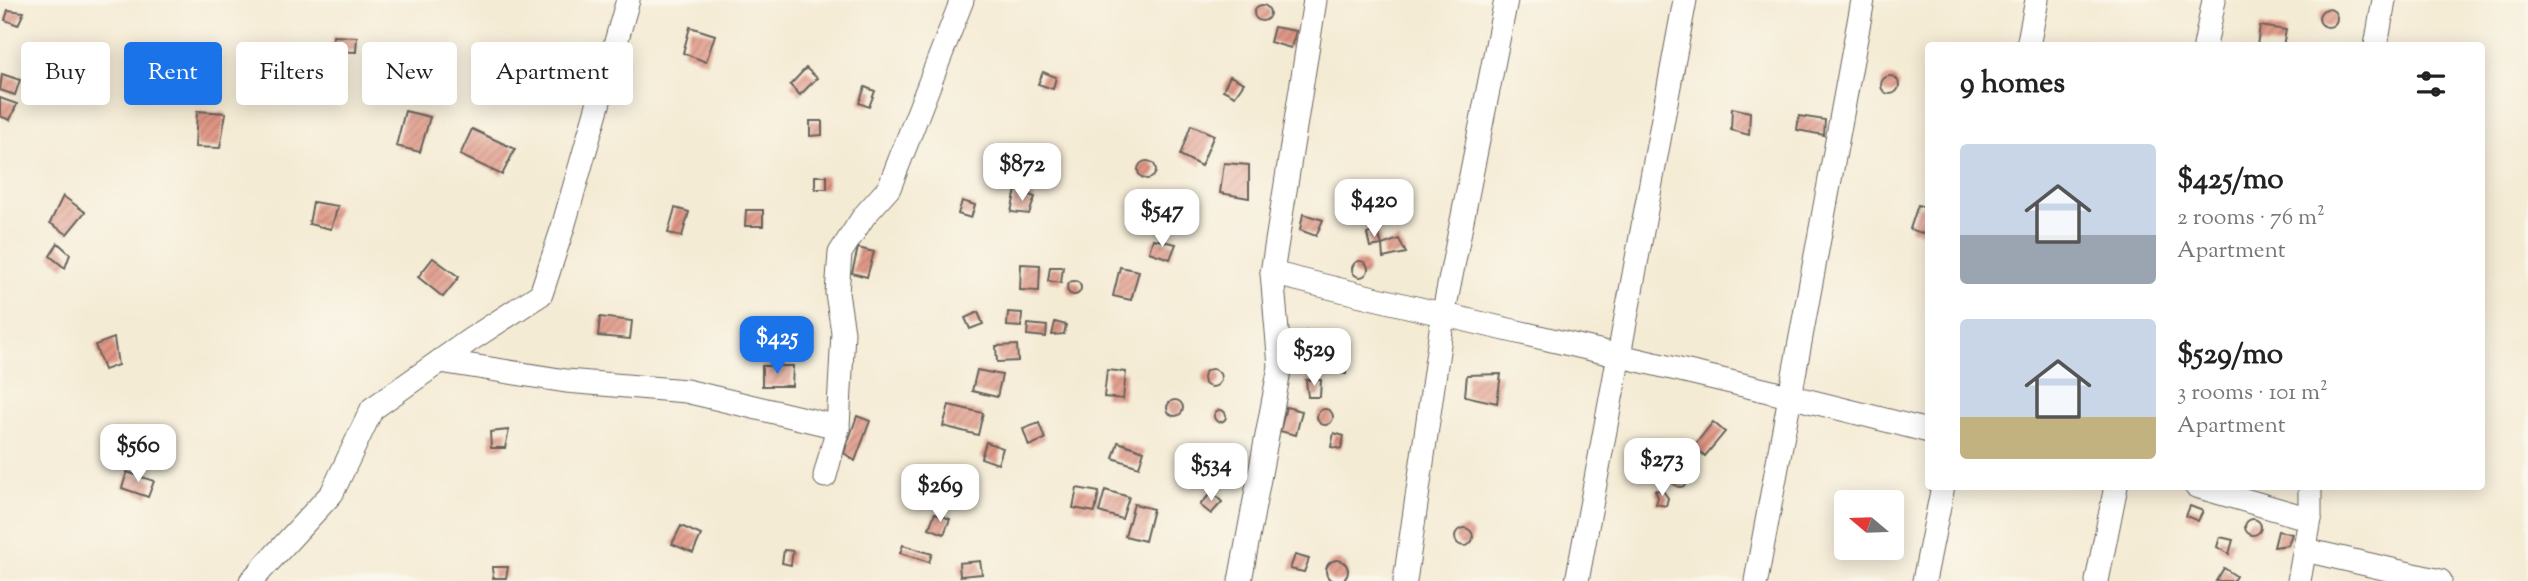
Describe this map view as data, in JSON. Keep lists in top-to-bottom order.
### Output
{
  "north": "left",
  "page": {
    "chip": [
      "Buy",
      "Rent",
      "Filters",
      "New",
      "Apartment"
    ],
    "heading": "9 homes",
    "list": [
      {
        "name": "$425/mo",
        "note": "2 rooms · 76 m² · Apartment"
      },
      {
        "name": "$529/mo",
        "note": "3 rooms · 101 m² · Apartment"
      }
    ],
    "price": [
      "$872",
      "$420",
      "$547",
      "$425",
      "$529",
      "$560",
      "$273",
      "$534",
      "$269"
    ]
  }
}
